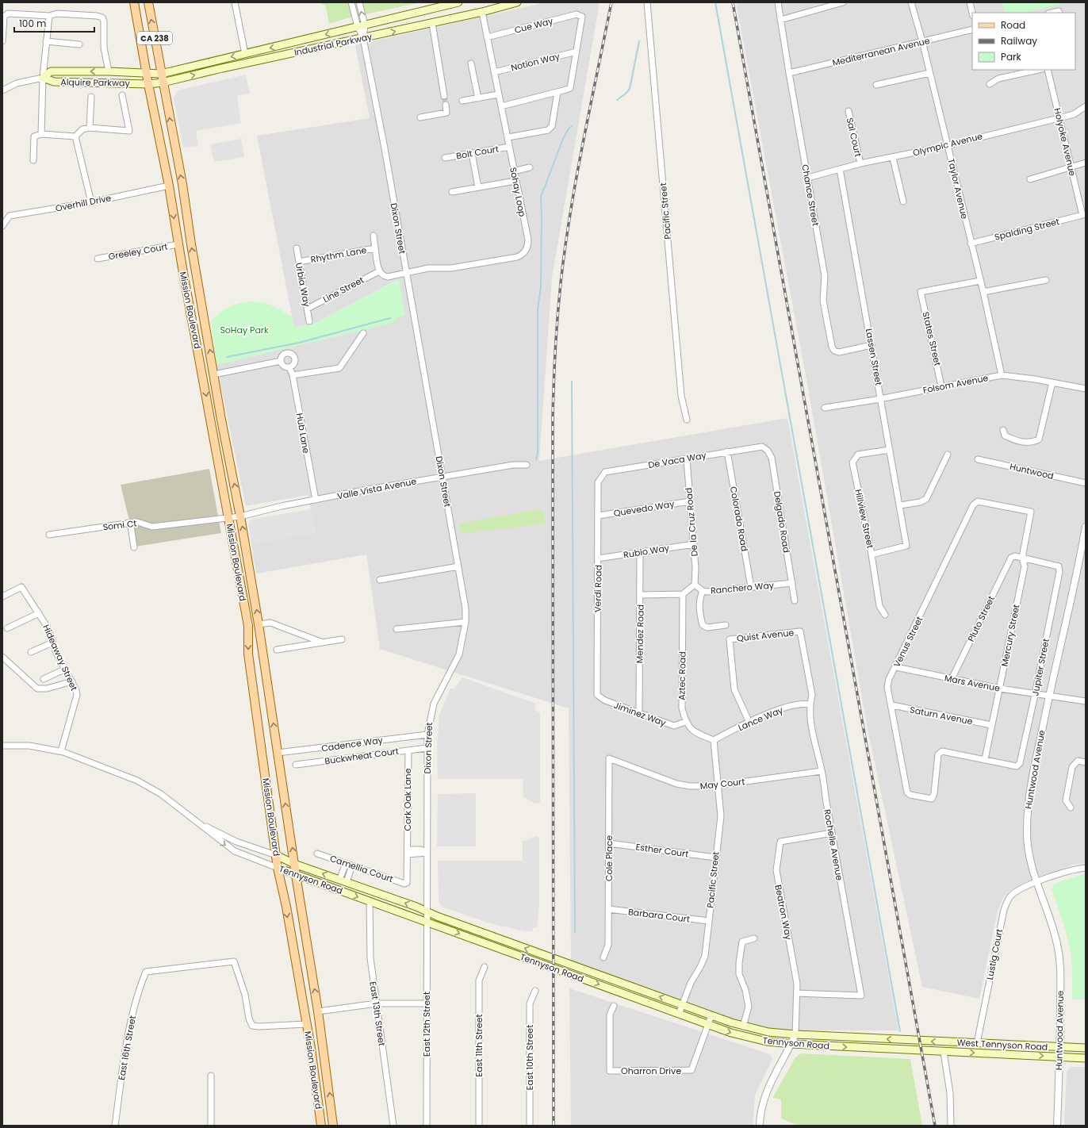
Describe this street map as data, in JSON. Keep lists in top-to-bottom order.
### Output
{
  "streets": {
    "main road": [
      "CA 238",
      "Industrial Parkway",
      "Alquire Parkway",
      "Mission Boulevard",
      "Tennyson Road",
      "West Tennyson Road"
    ],
    "street": [
      "Cue Way",
      "Mediterranean Avenue",
      "Notion Way",
      "Sal Court",
      "Holyoke Avenue",
      "Olympic Avenue",
      "Bolt Court",
      "Taylor Avenue",
      "Sohay Loop",
      "Chance Street",
      "Overhill Drive",
      "Pacific Street",
      "Dixon Street",
      "Spalding Street",
      "Greeley Court",
      "Rhythm Lane",
      "Urbia Way",
      "Line Street",
      "States Street",
      "Lassen Street",
      "Folsom Avenue",
      "Hub Lane",
      "De Vaca Way",
      "Huntwood",
      "Valle Vista Avenue",
      "Quevedo Way",
      "Colorado Road",
      "Hillview Street",
      "De la Cruz Road",
      "Delgado Road",
      "Somi Ct",
      "Rubio Way",
      "Ranchero Way",
      "Verdi Road",
      "Pluto Street",
      "Mendez Road",
      "Quist Avenue",
      "Mercury Street",
      "Venus Street",
      "Hideaway Street",
      "Jupiter Street",
      "Aztec Road",
      "Mars Avenue",
      "Jiminez Way",
      "Saturn Avenue",
      "Lance Way",
      "Cadence Way",
      "Buckwheat Court",
      "Huntwood Avenue",
      "May Court",
      "Cork Oak Lane",
      "Rochelle Avenue",
      "Esther Court",
      "Cole Place",
      "Camellia Court",
      "Beatron Way",
      "Barbara Court",
      "Lustig Court",
      "East 13th Street",
      "East 12th Street",
      "East 11th Street",
      "East 16th Street",
      "East 10th Street",
      "Oharron Drive"
    ]
  },
  "crossings": [
    ["Cue Way", "Notion Way"],
    ["Cue Way", "Sohay Loop"],
    ["Industrial Parkway", "Alquire Parkway"],
    ["Industrial Parkway", "Sohay Loop"],
    ["Industrial Parkway", "Dixon Street"],
    ["Industrial Parkway", "Mission Boulevard"],
    ["Mediterranean Avenue", "Taylor Avenue"],
    ["Mediterranean Avenue", "Chance Street"],
    ["Notion Way", "Sohay Loop"],
    ["Alquire Parkway", "Mission Boulevard"],
    ["Sal Court", "Olympic Avenue"],
    ["Holyoke Avenue", "Olympic Avenue"],
    ["Holyoke Avenue", "Spalding Street"],
    ["Olympic Avenue", "Taylor Avenue"],
    ["Olympic Avenue", "Chance Street"],
    ["Olympic Avenue", "Lassen Street"],
    ["Bolt Court", "Sohay Loop"],
    ["Taylor Avenue", "Spalding Street"],
    ["Taylor Avenue", "States Street"],
    ["Taylor Avenue", "Folsom Avenue"],
    ["Sohay Loop", "Dixon Street"],
    ["Chance Street", "Lassen Street"],
    ["Overhill Drive", "Mission Boulevard"],
    ["Pacific Street", "Lance Way"],
    ["Pacific Street", "May Court"],
    ["Pacific Street", "Esther Court"],
    ["Pacific Street", "Tennyson Road"],
    ["Pacific Street", "Barbara Court"],
    ["Dixon Street", "Valle Vista Avenue"],
    ["Dixon Street", "Cadence Way"],
    ["Dixon Street", "Buckwheat Court"],
    ["Dixon Street", "Tennyson Road"],
    ["Dixon Street", "East 12th Street"],
    ["Greeley Court", "Mission Boulevard"],
    ["Rhythm Lane", "Urbia Way"],
    ["Rhythm Lane", "Line Street"],
    ["Urbia Way", "Line Street"],
    ["Mission Boulevard", "Valle Vista Avenue"],
    ["Mission Boulevard", "Somi Ct"],
    ["Mission Boulevard", "Cadence Way"],
    ["Mission Boulevard", "Tennyson Road"],
    ["Mission Boulevard", "East 16th Street"],
    ["States Street", "Folsom Avenue"],
    ["Lassen Street", "Folsom Avenue"],
    ["Lassen Street", "Hillview Street"],
    ["Hub Lane", "Valle Vista Avenue"],
    ["De Vaca Way", "Colorado Road"],
    ["De Vaca Way", "De la Cruz Road"],
    ["De Vaca Way", "Delgado Road"],
    ["De Vaca Way", "Verdi Road"],
    ["Valle Vista Avenue", "Somi Ct"],
    ["Quevedo Way", "De la Cruz Road"],
    ["Quevedo Way", "Verdi Road"],
    ["Colorado Road", "Ranchero Way"],
    ["De la Cruz Road", "Rubio Way"],
    ["De la Cruz Road", "Ranchero Way"],
    ["Delgado Road", "Ranchero Way"],
    ["Rubio Way", "Verdi Road"],
    ["Rubio Way", "Mendez Road"],
    ["Verdi Road", "Jiminez Way"],
    ["Pluto Street", "Mercury Street"],
    ["Pluto Street", "Jupiter Street"],
    ["Pluto Street", "Mars Avenue"],
    ["Mendez Road", "Jiminez Way"],
    ["Quist Avenue", "Lance Way"],
    ["Quist Avenue", "Rochelle Avenue"],
    ["Mercury Street", "Venus Street"],
    ["Mercury Street", "Jupiter Street"],
    ["Mercury Street", "Mars Avenue"],
    ["Mercury Street", "Saturn Avenue"],
    ["Venus Street", "Jupiter Street"],
    ["Venus Street", "Mars Avenue"],
    ["Venus Street", "Saturn Avenue"],
    ["Hideaway Street", "Tennyson Road"],
    ["Jupiter Street", "Mars Avenue"],
    ["Aztec Road", "Jiminez Way"],
    ["Mars Avenue", "Huntwood Avenue"],
    ["Lance Way", "Rochelle Avenue"],
    ["Buckwheat Court", "Cork Oak Lane"],
    ["Huntwood Avenue", "Lustig Court"],
    ["Huntwood Avenue", "West Tennyson Road"],
    ["May Court", "Rochelle Avenue"],
    ["May Court", "Cole Place"],
    ["Cork Oak Lane", "Camellia Court"],
    ["Rochelle Avenue", "Beatron Way"],
    ["Esther Court", "Cole Place"],
    ["Cole Place", "Barbara Court"],
    ["Tennyson Road", "Beatron Way"],
    ["Tennyson Road", "East 13th Street"],
    ["Tennyson Road", "East 12th Street"],
    ["Tennyson Road", "West Tennyson Road"],
    ["Tennyson Road", "Oharron Drive"],
    ["Lustig Court", "West Tennyson Road"]
  ],
  "parks": ["SoHay Park"],
  "legend": ["Road", "Railway", "Park"],
  "scale_bar": "100 m"
}
